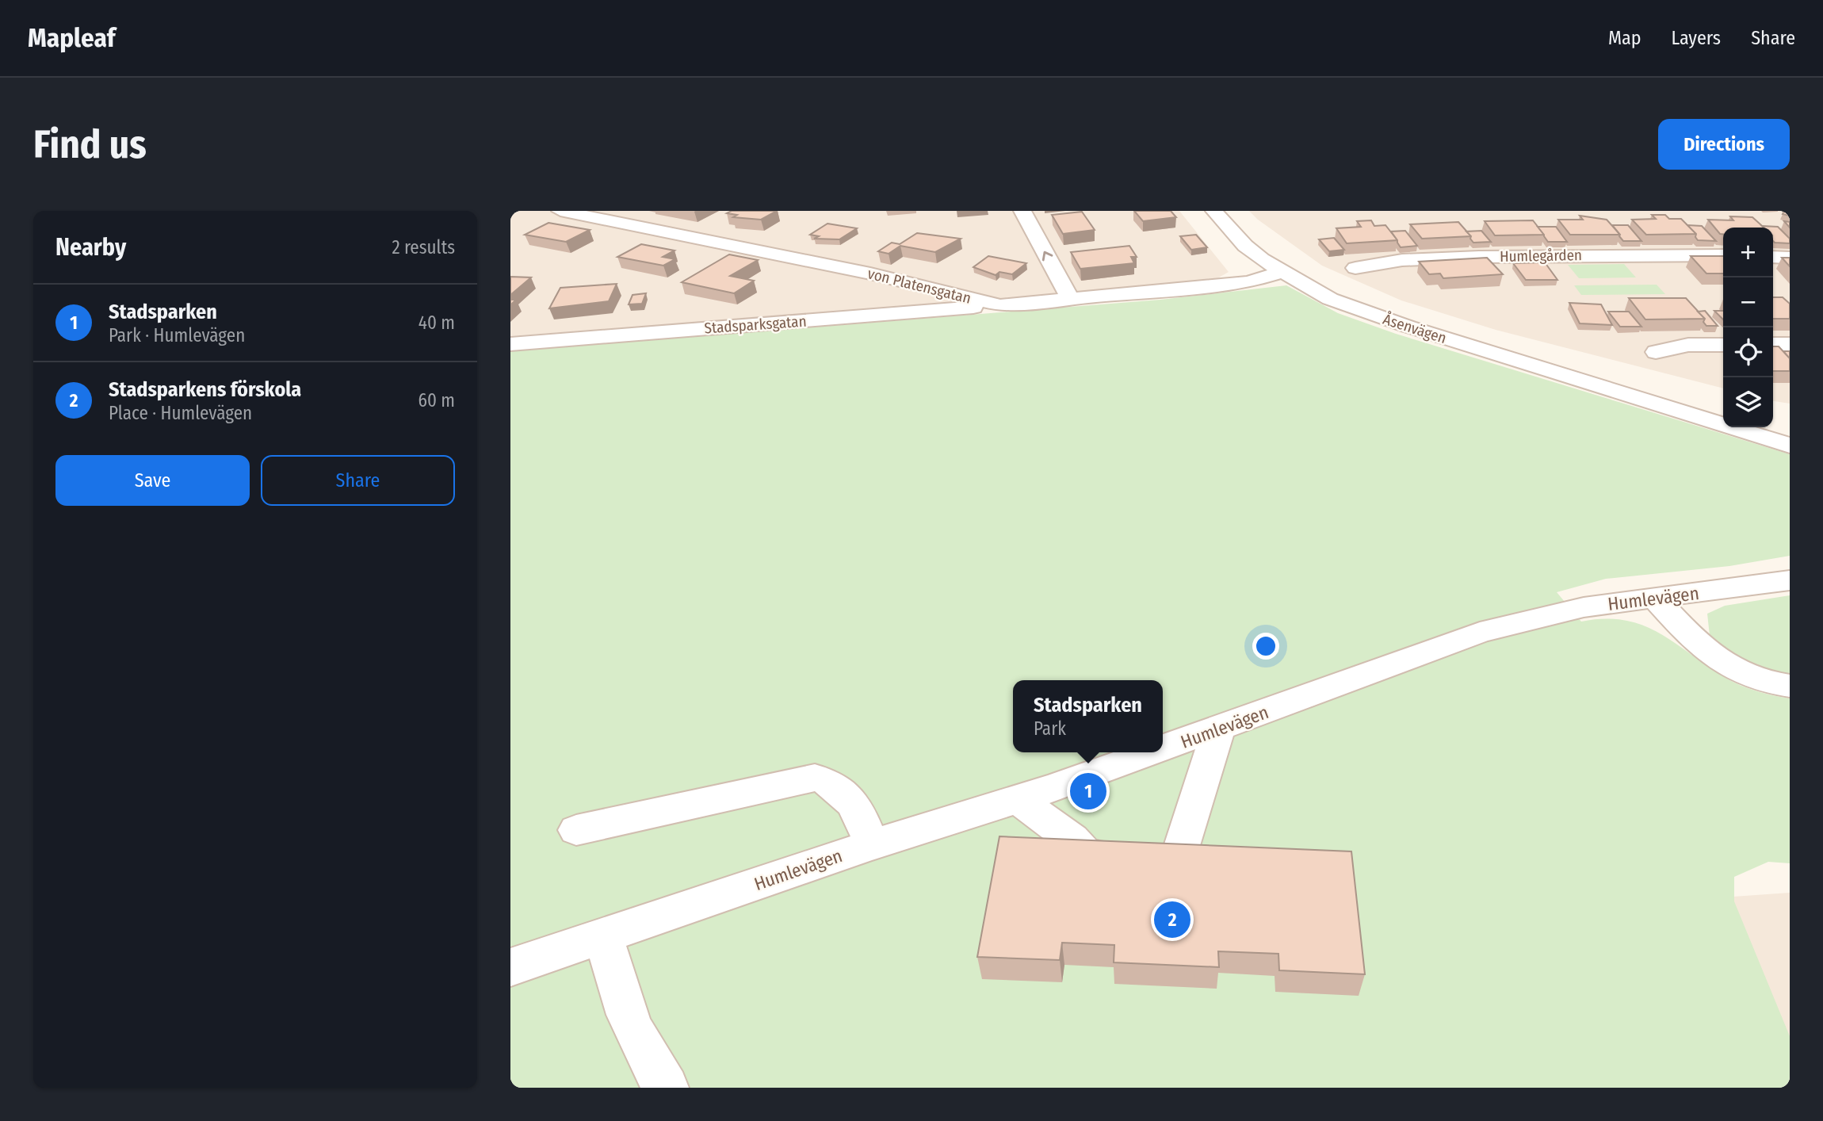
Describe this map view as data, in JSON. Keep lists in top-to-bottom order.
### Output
{
  "streets": {
    "street": [
      "Humlegården",
      "von Platensgatan",
      "Stadsparksgatan",
      "Åsenvägen",
      "Humlevägen"
    ]
  },
  "crossings": [
    ["von Platensgatan", "Stadsparksgatan"],
    ["von Platensgatan", "Åsenvägen"]
  ],
  "page": {
    "header": "Mapleaf",
    "nav": ["Map", "Layers", "Share"],
    "buttons": [
      "Directions",
      ["Save", "Share"]
    ],
    "title": "Find us",
    "heading": ["Nearby", "2 results"],
    "map_buttons": ["+", "−"],
    "list": [
      {
        "mark": "1",
        "name": "Stadsparken",
        "note": "Park · Humlevägen",
        "value": "40 m"
      },
      {
        "mark": "2",
        "name": "Stadsparkens förskola",
        "note": "Place · Humlevägen",
        "value": "60 m"
      }
    ],
    "popup": ["Stadsparken", "Park"],
    "pins": ["1", "2"]
  }
}
